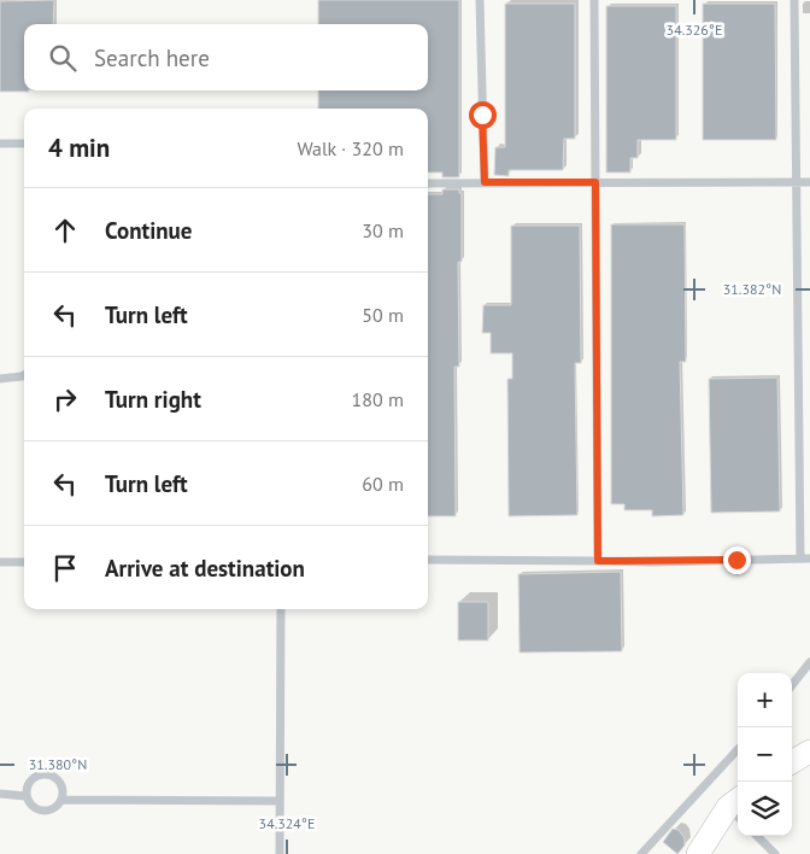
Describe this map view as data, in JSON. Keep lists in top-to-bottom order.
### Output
{
  "page": {
    "search": "Search here",
    "heading": ["4 min", "Walk · 320 m"],
    "list": [
      ["Continue", "30 m"],
      ["Turn left", "50 m"],
      ["Turn right", "180 m"],
      ["Turn left", "60 m"],
      "Arrive at destination"
    ],
    "map_buttons": ["+", "−"]
  },
  "coordinates": [
    "34.326°E",
    "31.382°N",
    "31.380°N",
    "34.324°E"
  ]
}
